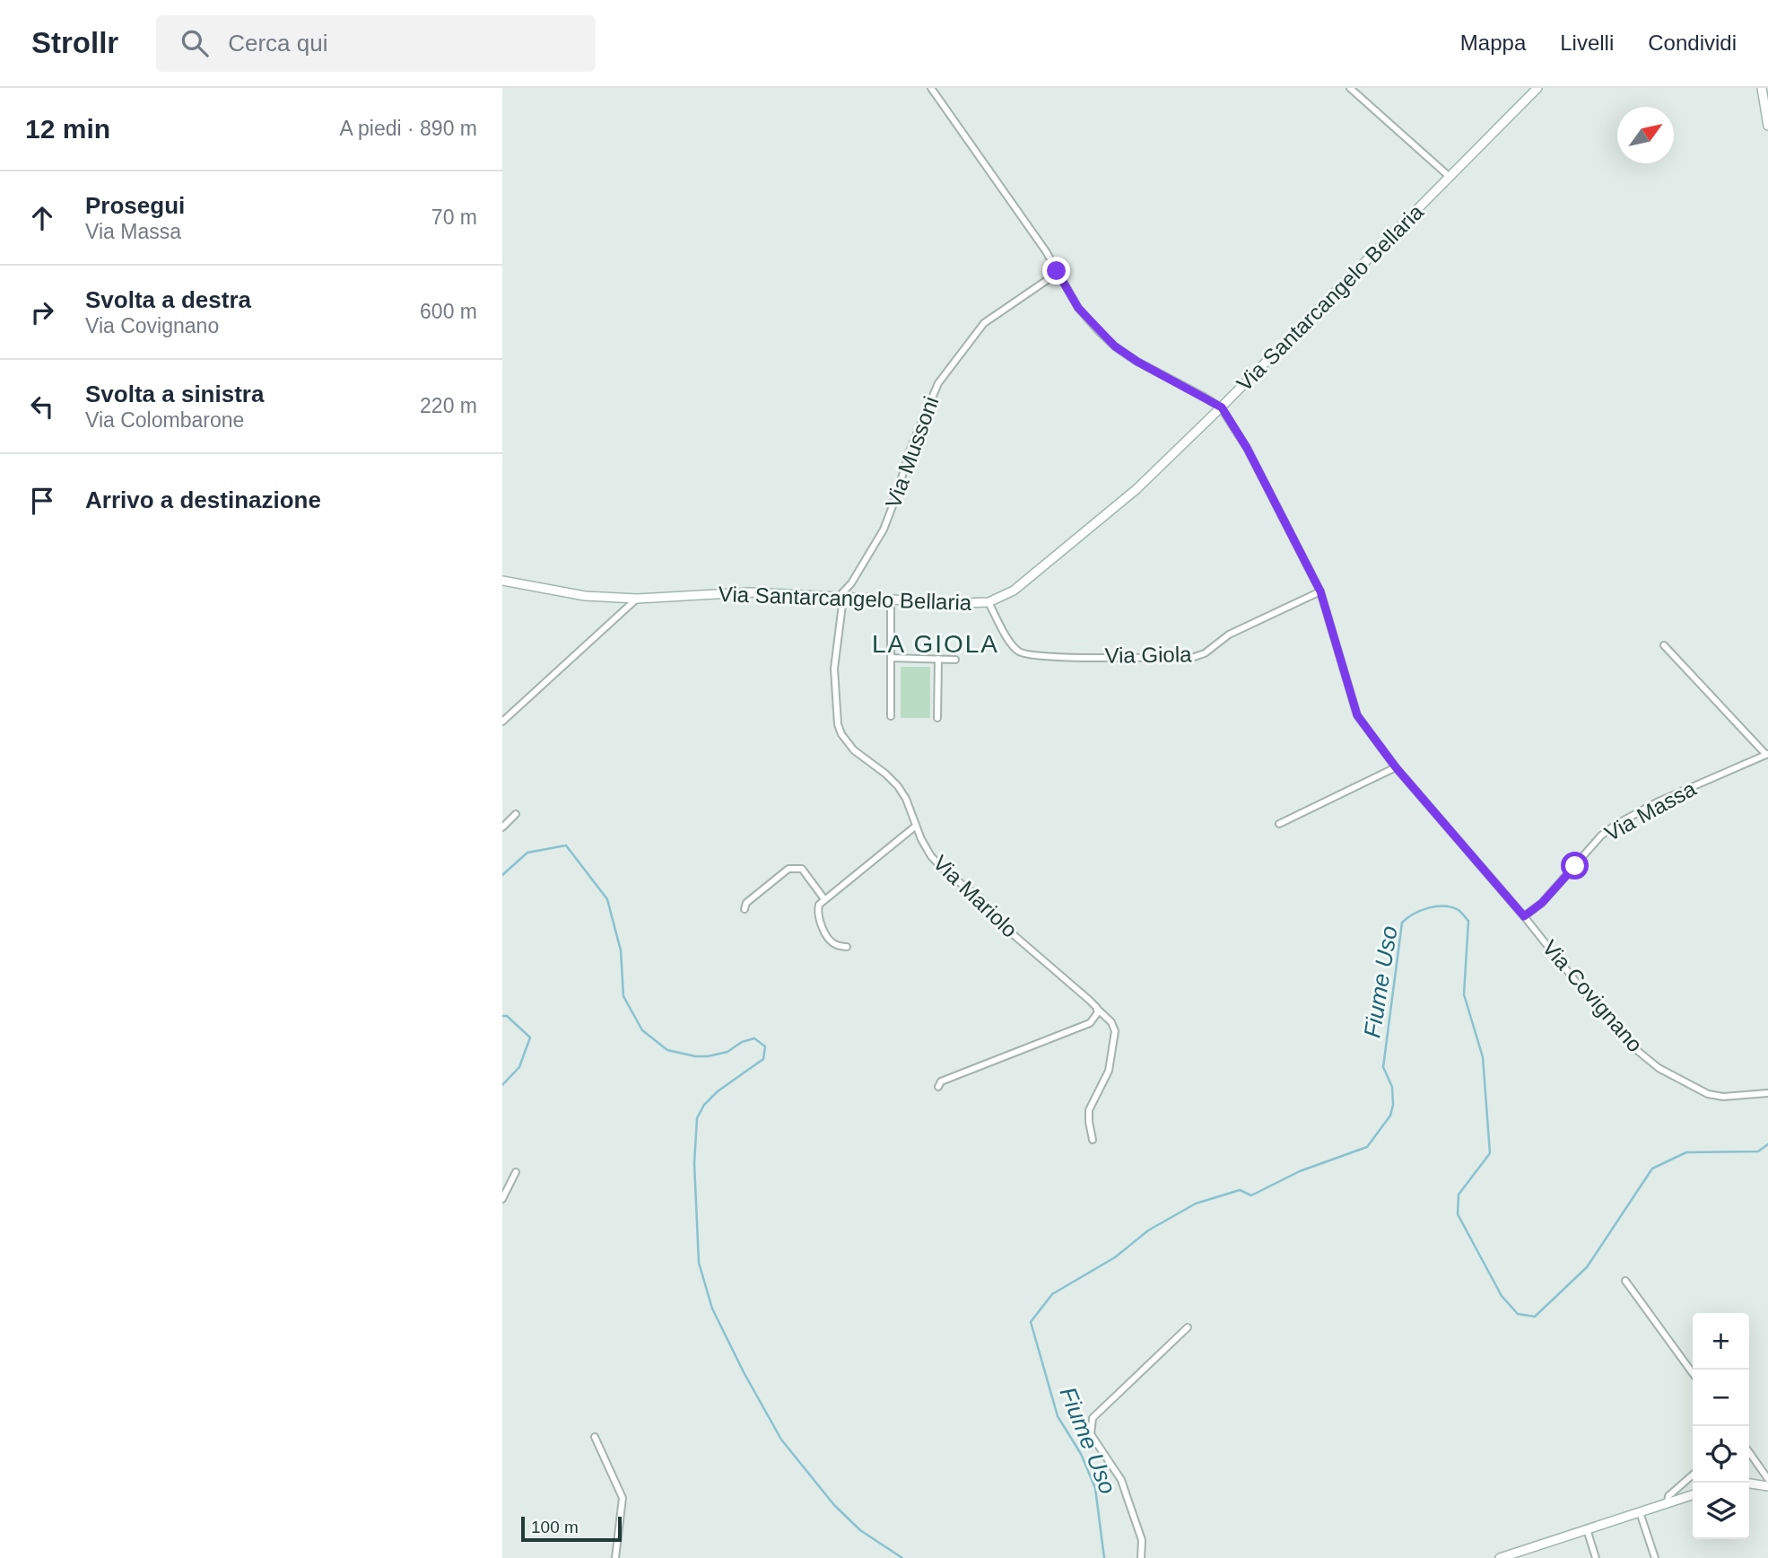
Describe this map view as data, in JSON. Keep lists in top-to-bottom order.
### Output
{
  "streets": {
    "street": [
      "Via Santarcangelo Bellaria",
      "Via Mussoni",
      "Via Giola",
      "Via Massa",
      "Via Mariolo",
      "Via Covignano"
    ]
  },
  "crossings": [
    ["Via Santarcangelo Bellaria", "Via Mussoni"],
    ["Via Santarcangelo Bellaria", "Via Giola"],
    ["Via Santarcangelo Bellaria", "Via Mariolo"],
    ["Via Santarcangelo Bellaria", "Via Covignano"],
    ["Via Mussoni", "Via Mariolo"],
    ["Via Giola", "Via Covignano"],
    ["Via Massa", "Via Covignano"]
  ],
  "districts": ["LA GIOLA"],
  "water": ["Fiume Uso"],
  "scale_bar": "100 m",
  "north": "top right",
  "page": {
    "header": "Strollr",
    "search": "Cerca qui",
    "nav": ["Mappa", "Livelli", "Condividi"],
    "heading": ["12 min", "A piedi · 890 m"],
    "list": [
      ["Prosegui", "Via Massa", "70 m"],
      ["Svolta a destra", "Via Covignano", "600 m"],
      ["Svolta a sinistra", "Via Colombarone", "220 m"],
      "Arrivo a destinazione"
    ],
    "map_buttons": ["+", "−"],
    "scale": "100 m"
  }
}
